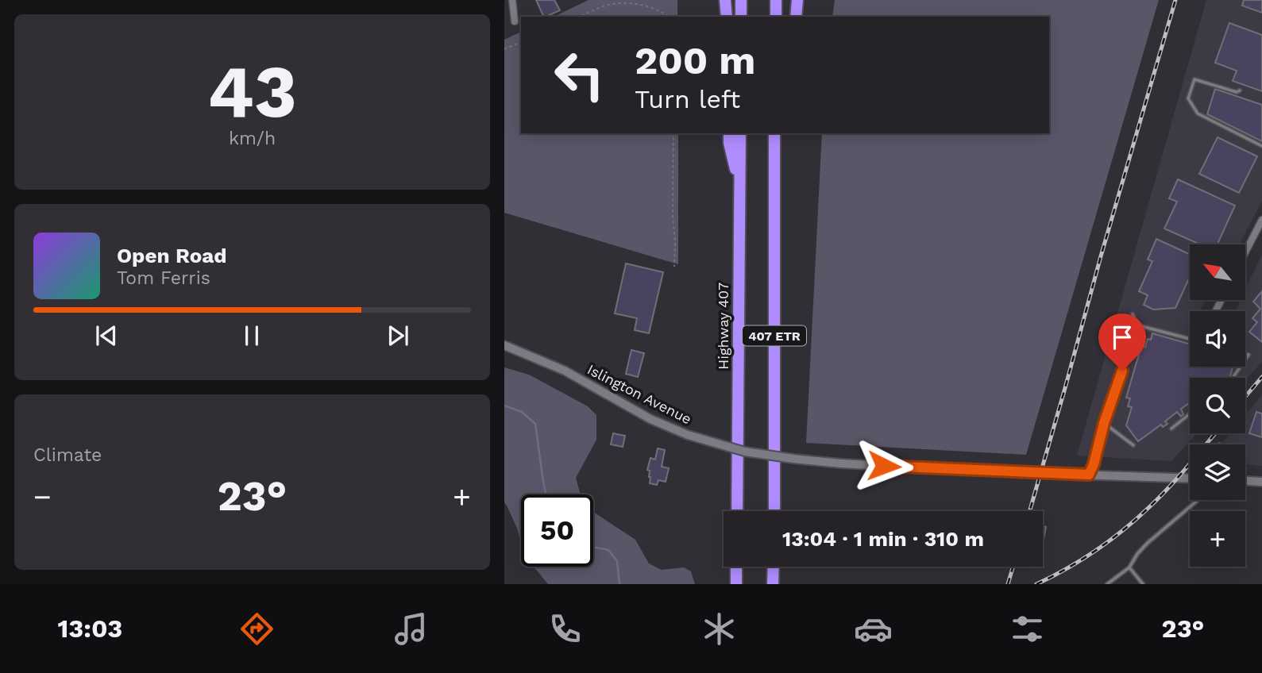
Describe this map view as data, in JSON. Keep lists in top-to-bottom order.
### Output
{
  "streets": {
    "highway": ["Highway 407", "407 ETR"],
    "main road": ["Islington Avenue"]
  },
  "north": "top left",
  "page": {
    "tile": [
      ["43", "km/h"],
      "Climate"
    ],
    "turn": ["200 m", "Turn left"],
    "song": ["Open Road", "Tom Ferris"],
    "map_buttons": "+",
    "heat": ["−", "23°", "+"],
    "limit": "50",
    "trip": "13:04 · 1 min · 310 m",
    "tabs": ["13:03", "23°"]
  }
}
